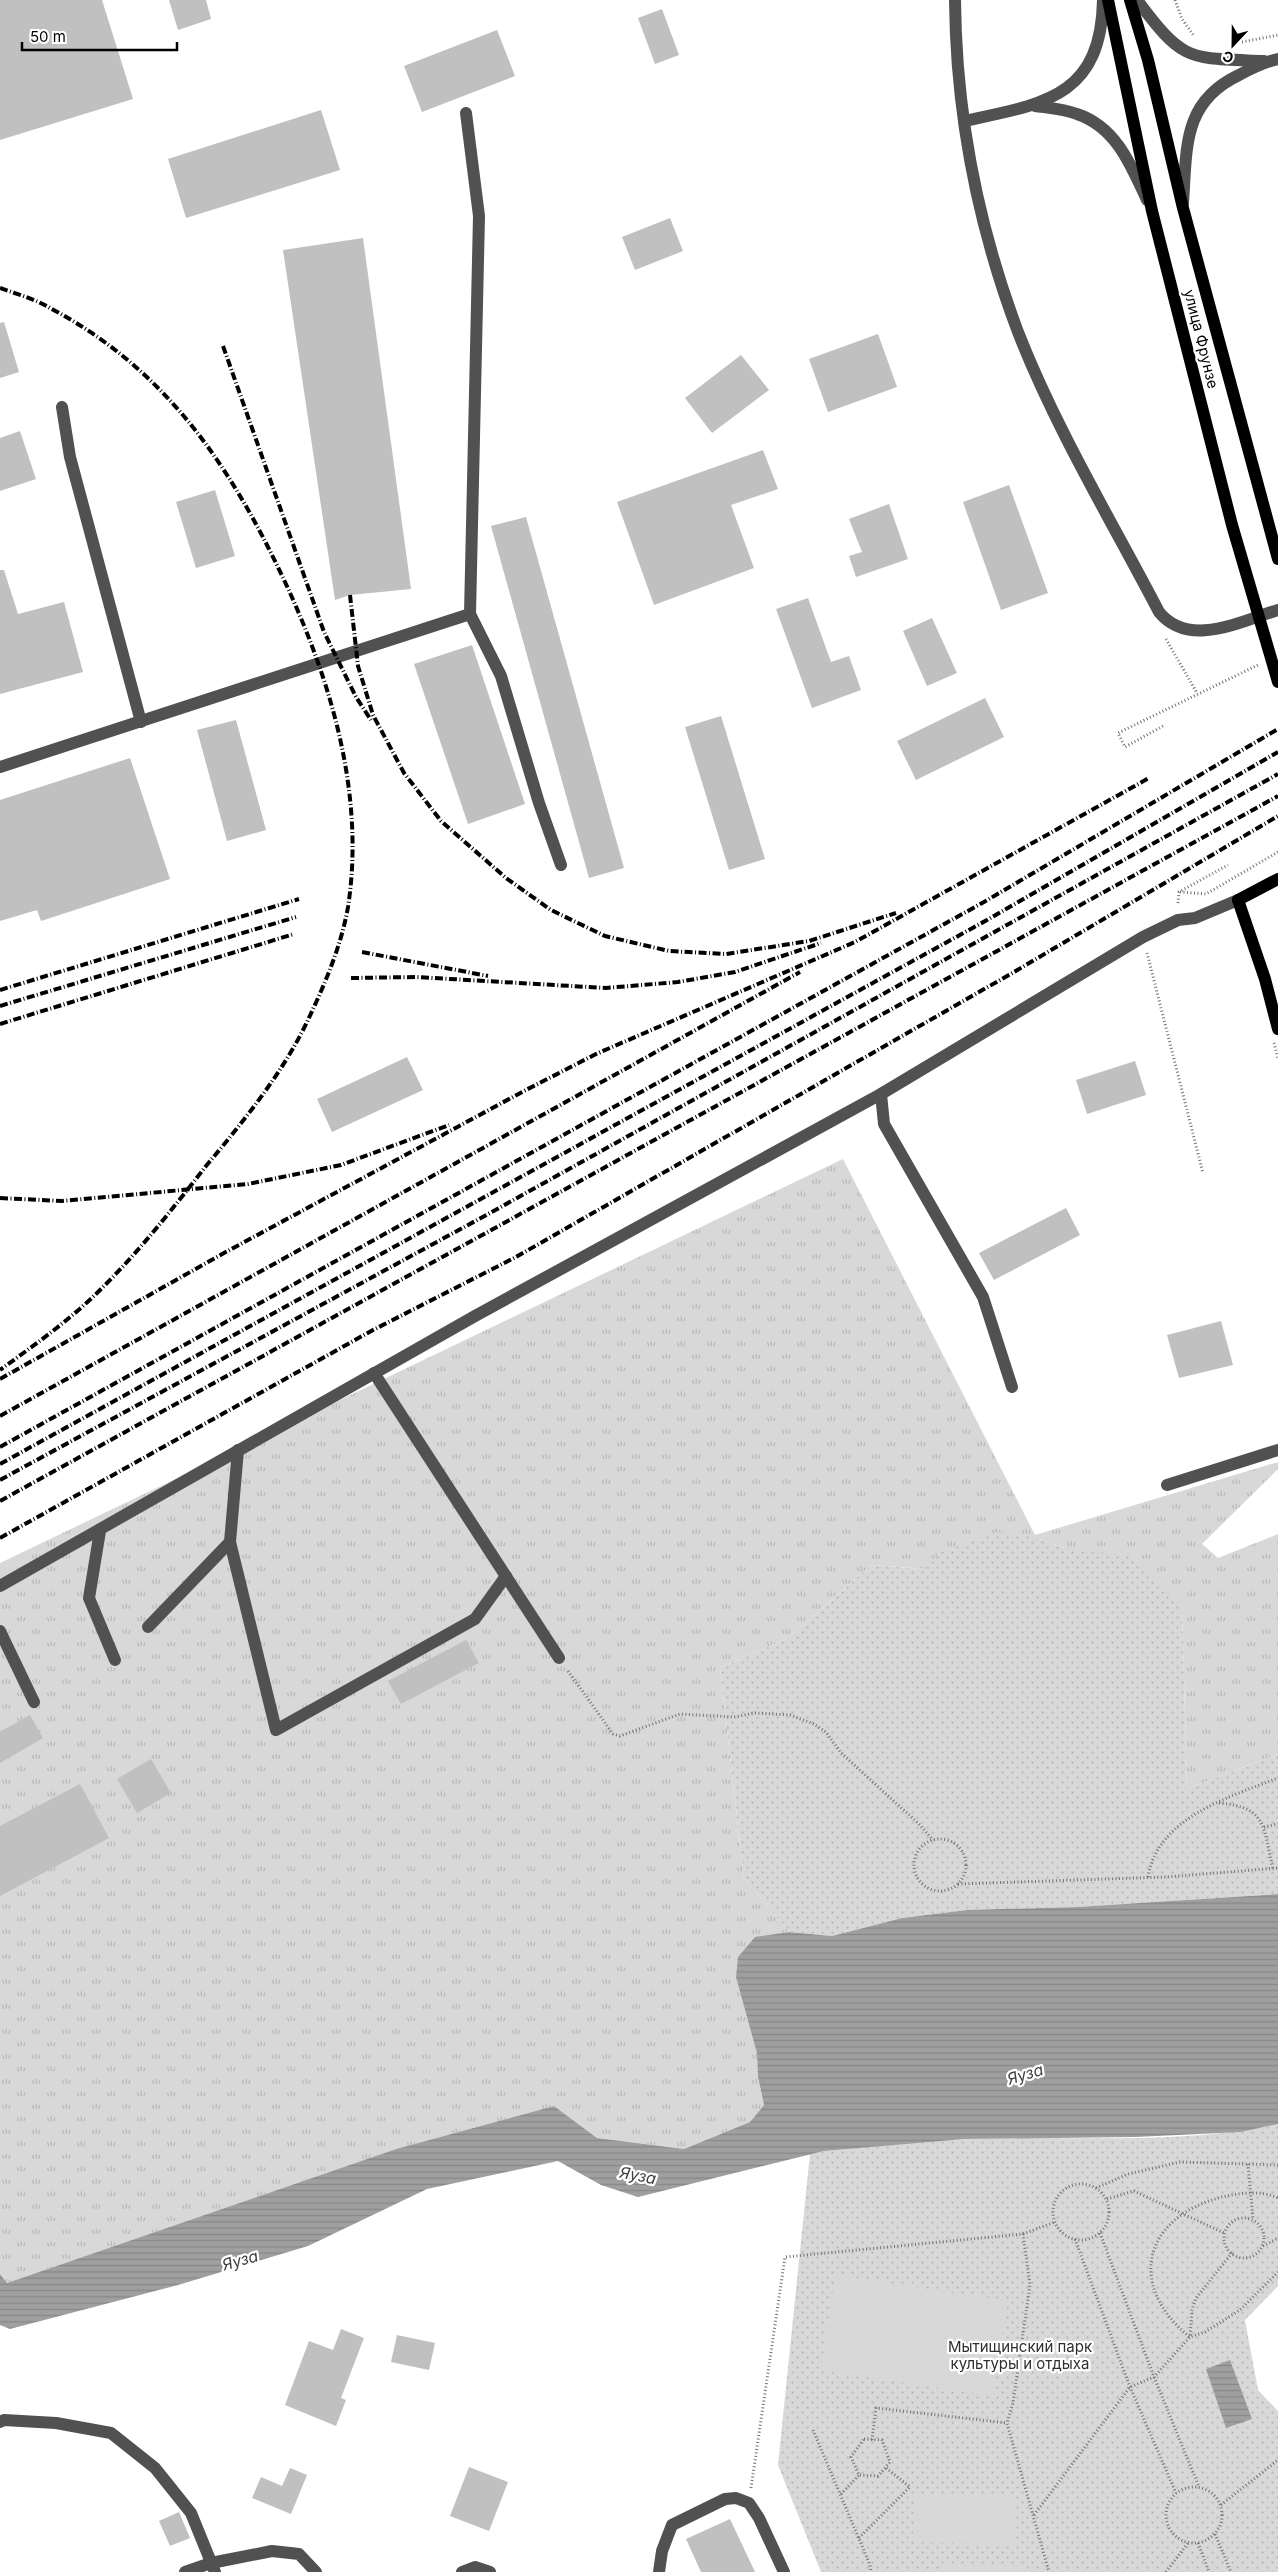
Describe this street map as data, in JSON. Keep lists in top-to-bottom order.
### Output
{
  "streets": {
    "main road": ["улица Фрунзе"]
  },
  "water": ["Яуза"],
  "parks": ["Мытищинский парк культуры и отдыха"],
  "scale_bar": "50 m",
  "north": "bottom"
}
